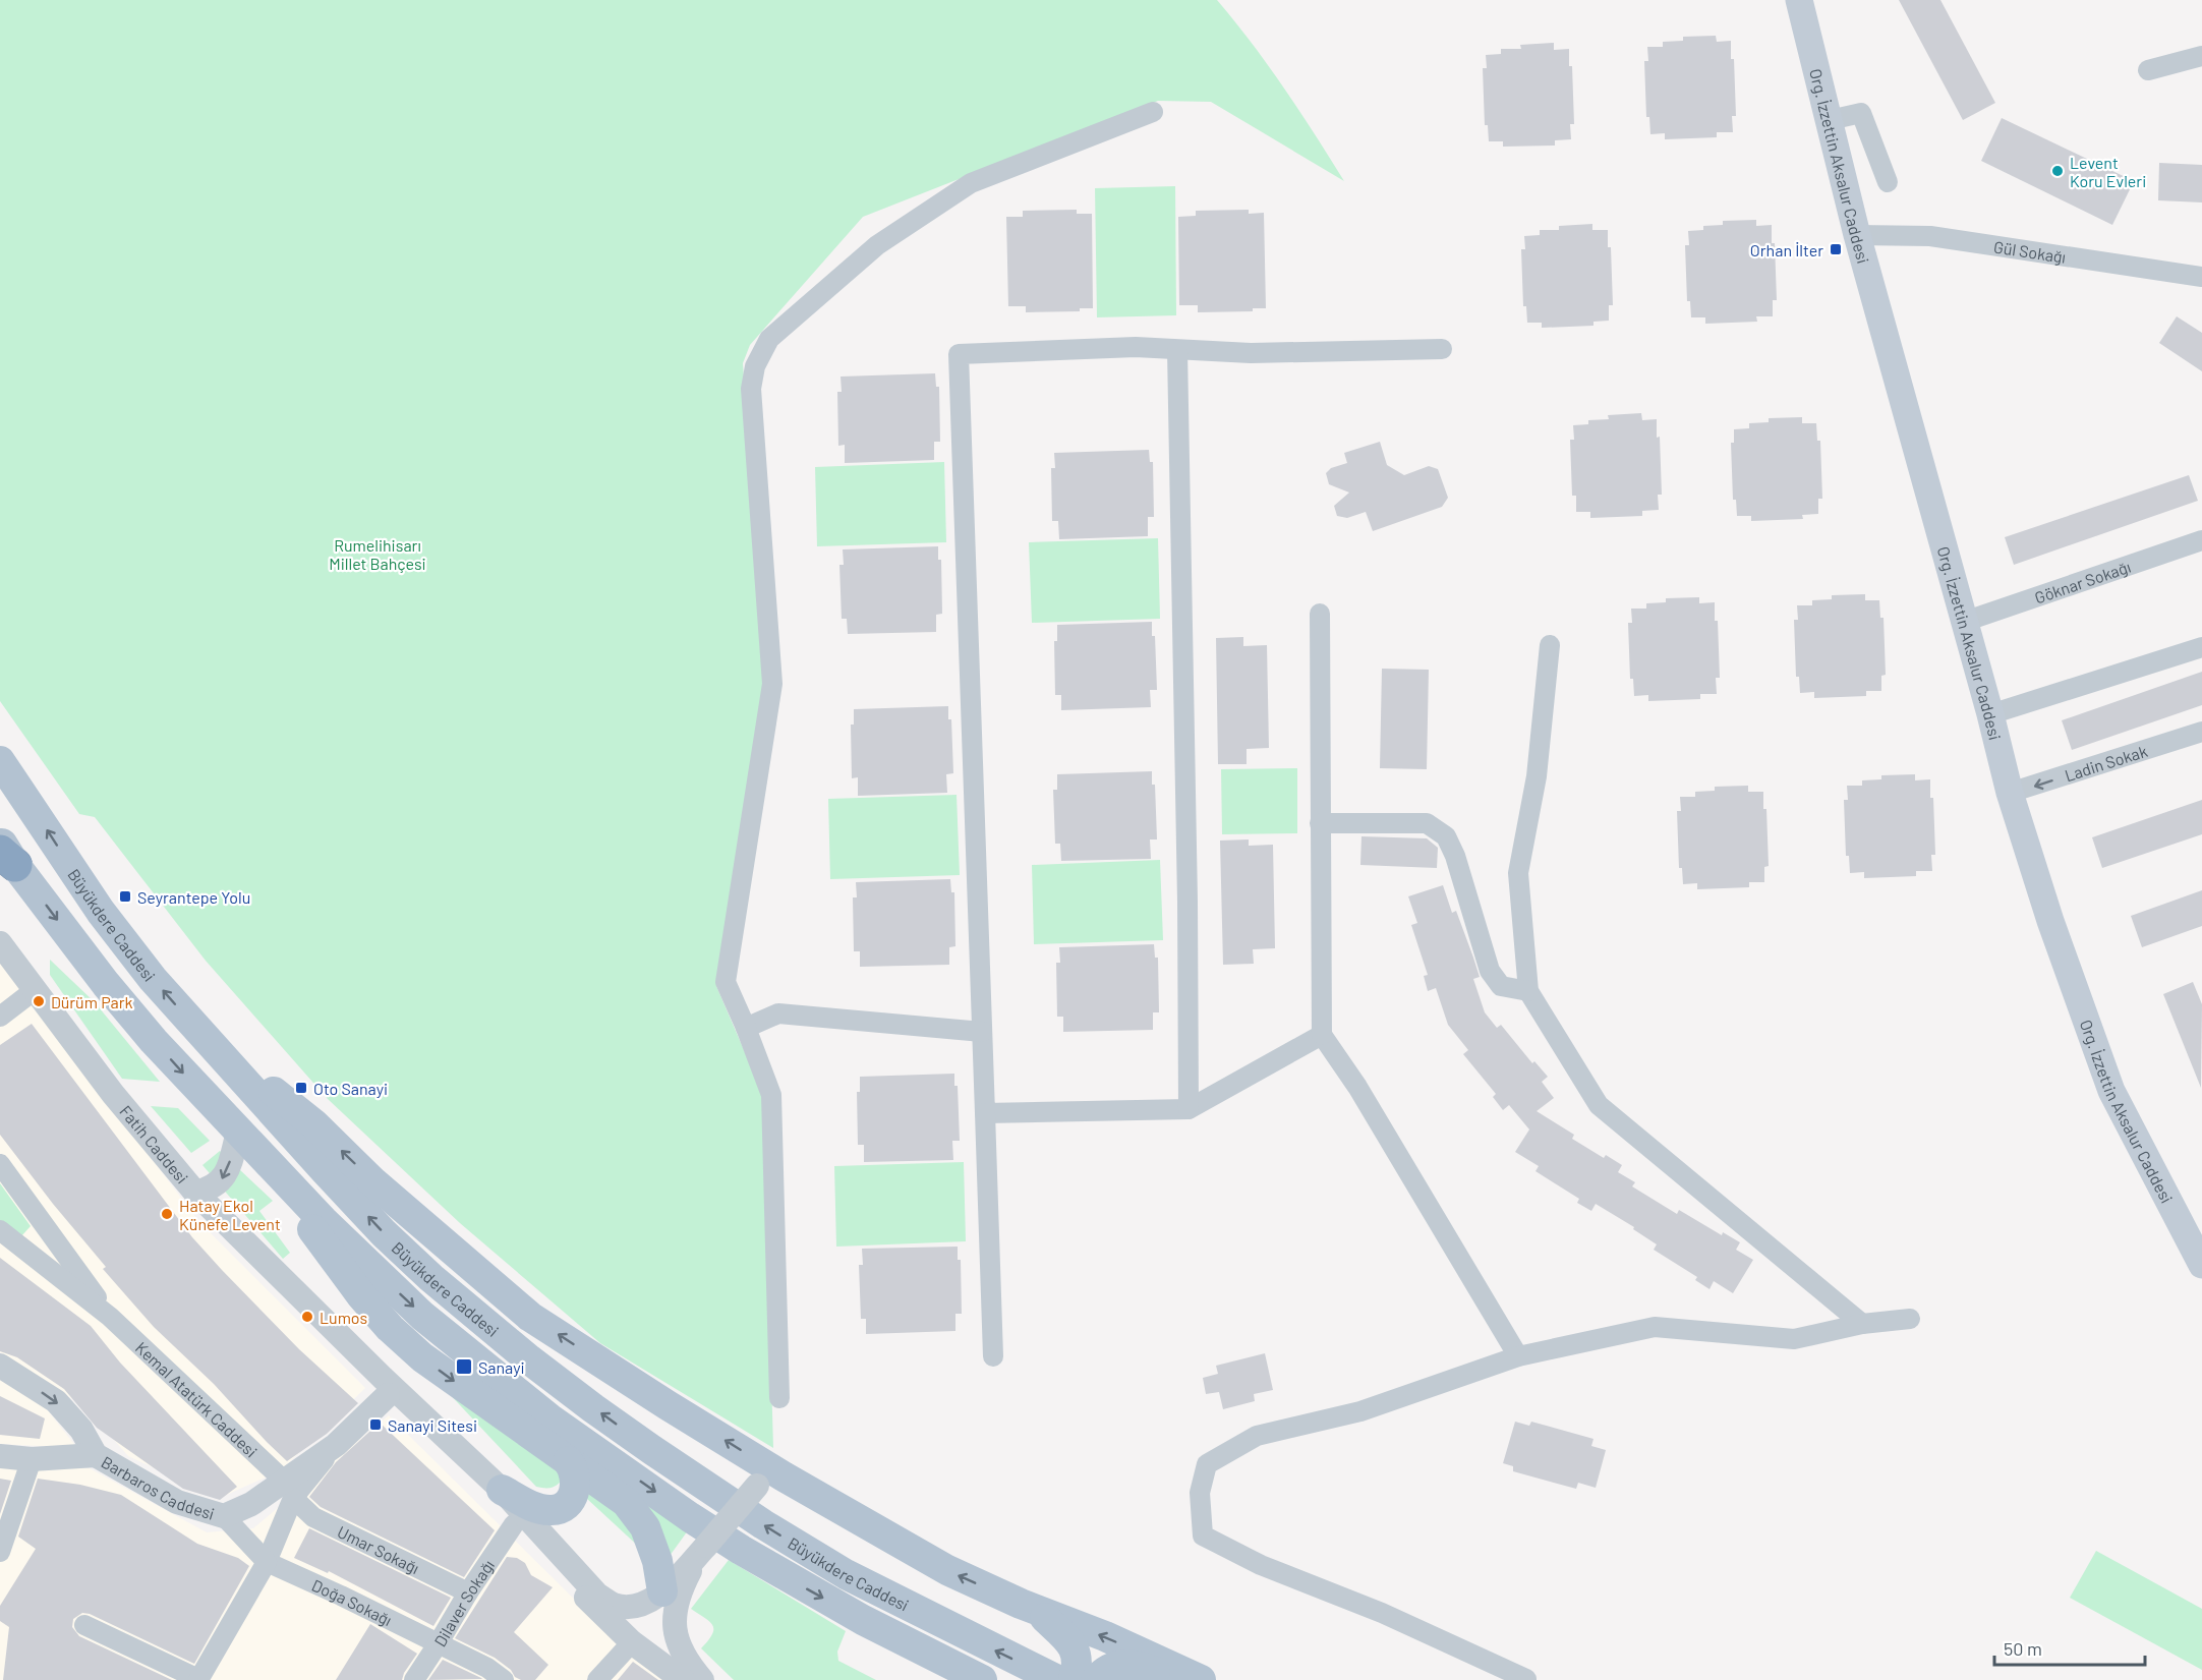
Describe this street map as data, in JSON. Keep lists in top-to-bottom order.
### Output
{
  "streets": {
    "main road": ["Org. İzzettin Aksalur Caddesi", "Büyükdere Caddesi"],
    "street": [
      "Gül Sokağı",
      "Göknar Sokağı",
      "Ladin Sokak",
      "Fatih Caddesi",
      "Kemal Atatürk Caddesi",
      "Barbaros Caddesi",
      "Umar Sokağı",
      "Doğa Sokağı",
      "Dilaver Sokağı"
    ]
  },
  "crossings": [
    ["Org. İzzettin Aksalur Caddesi", "Gül Sokağı"],
    ["Org. İzzettin Aksalur Caddesi", "Göknar Sokağı"],
    ["Org. İzzettin Aksalur Caddesi", "Ladin Sokak"],
    ["Fatih Caddesi", "Barbaros Caddesi"],
    ["Kemal Atatürk Caddesi", "Barbaros Caddesi"],
    ["Kemal Atatürk Caddesi", "Umar Sokağı"],
    ["Barbaros Caddesi", "Umar Sokağı"],
    ["Umar Sokağı", "Dilaver Sokağı"],
    ["Doğa Sokağı", "Dilaver Sokağı"]
  ],
  "parks": ["Rumelihisarı Millet Bahçesi"],
  "places": {
    "other": [
      "Levent Koru Evleri",
      "Dürüm Park",
      "Hatay Ekol Künefe Levent",
      "Lumos"
    ],
    "transit": [
      "Orhan İlter",
      "Seyrantepe Yolu",
      "Oto Sanayi",
      "Sanayi",
      "Sanayi Sitesi"
    ]
  },
  "scale_bar": "50 m"
}
